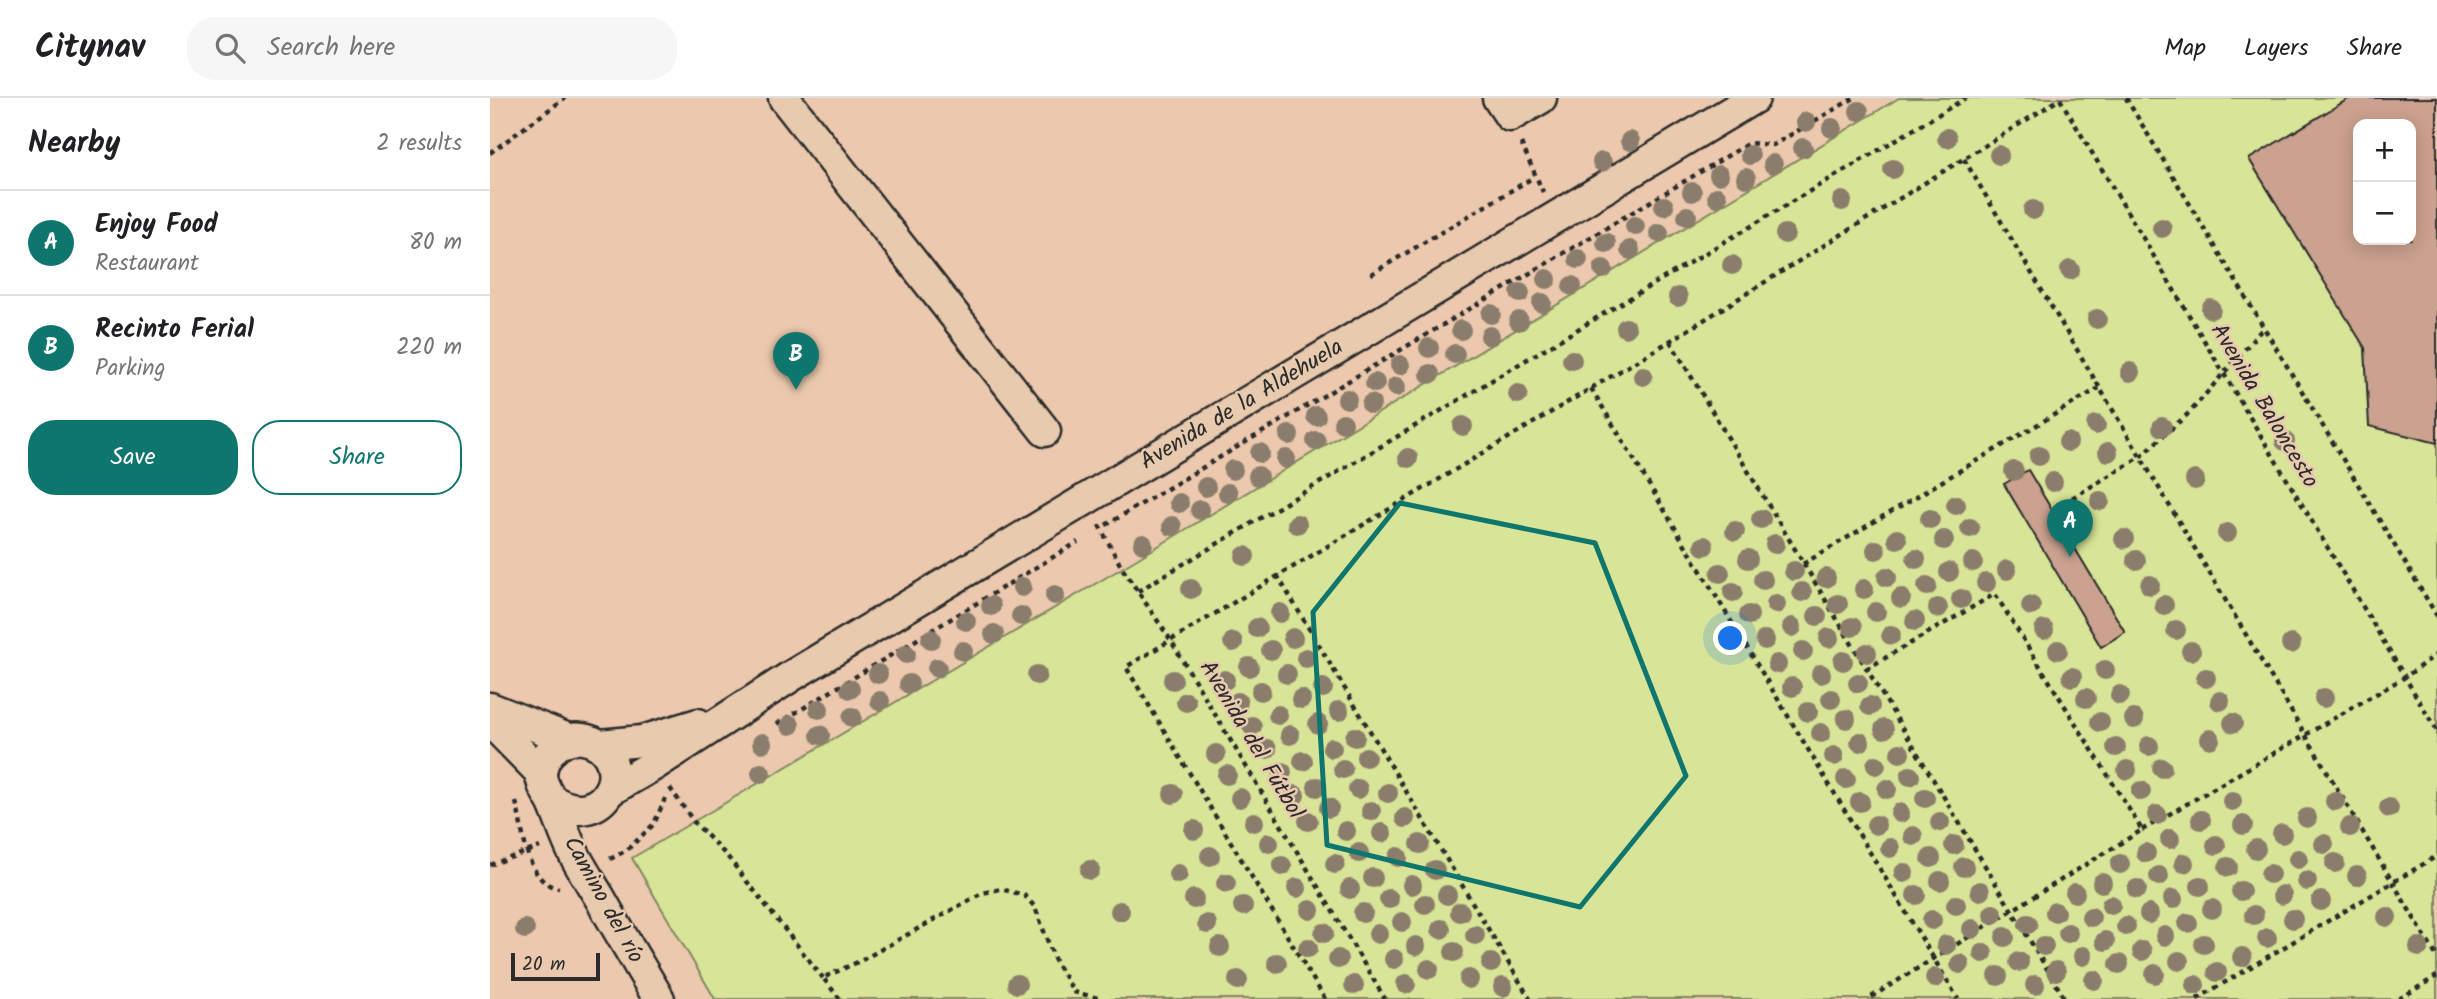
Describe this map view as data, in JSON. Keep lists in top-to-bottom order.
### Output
{
  "streets": {
    "street": ["Avenida de la Aldehuela", "Camino del río"],
    "path": ["Avenida Baloncesto", "Avenida del Fútbol"]
  },
  "crossings": [
    ["Avenida de la Aldehuela", "Avenida del Fútbol"],
    ["Avenida de la Aldehuela", "Camino del río"]
  ],
  "scale_bar": "20 m",
  "page": {
    "header": "Citynav",
    "search": "Search here",
    "nav": ["Map", "Layers", "Share"],
    "heading": ["Nearby", "2 results"],
    "map_buttons": ["+", "−"],
    "list": [
      {
        "mark": "A",
        "name": "Enjoy Food",
        "note": "Restaurant",
        "value": "80 m"
      },
      {
        "mark": "B",
        "name": "Recinto Ferial",
        "note": "Parking",
        "value": "220 m"
      }
    ],
    "pins": ["B", "A"],
    "buttons": ["Save", "Share"],
    "scale": "20 m"
  }
}
